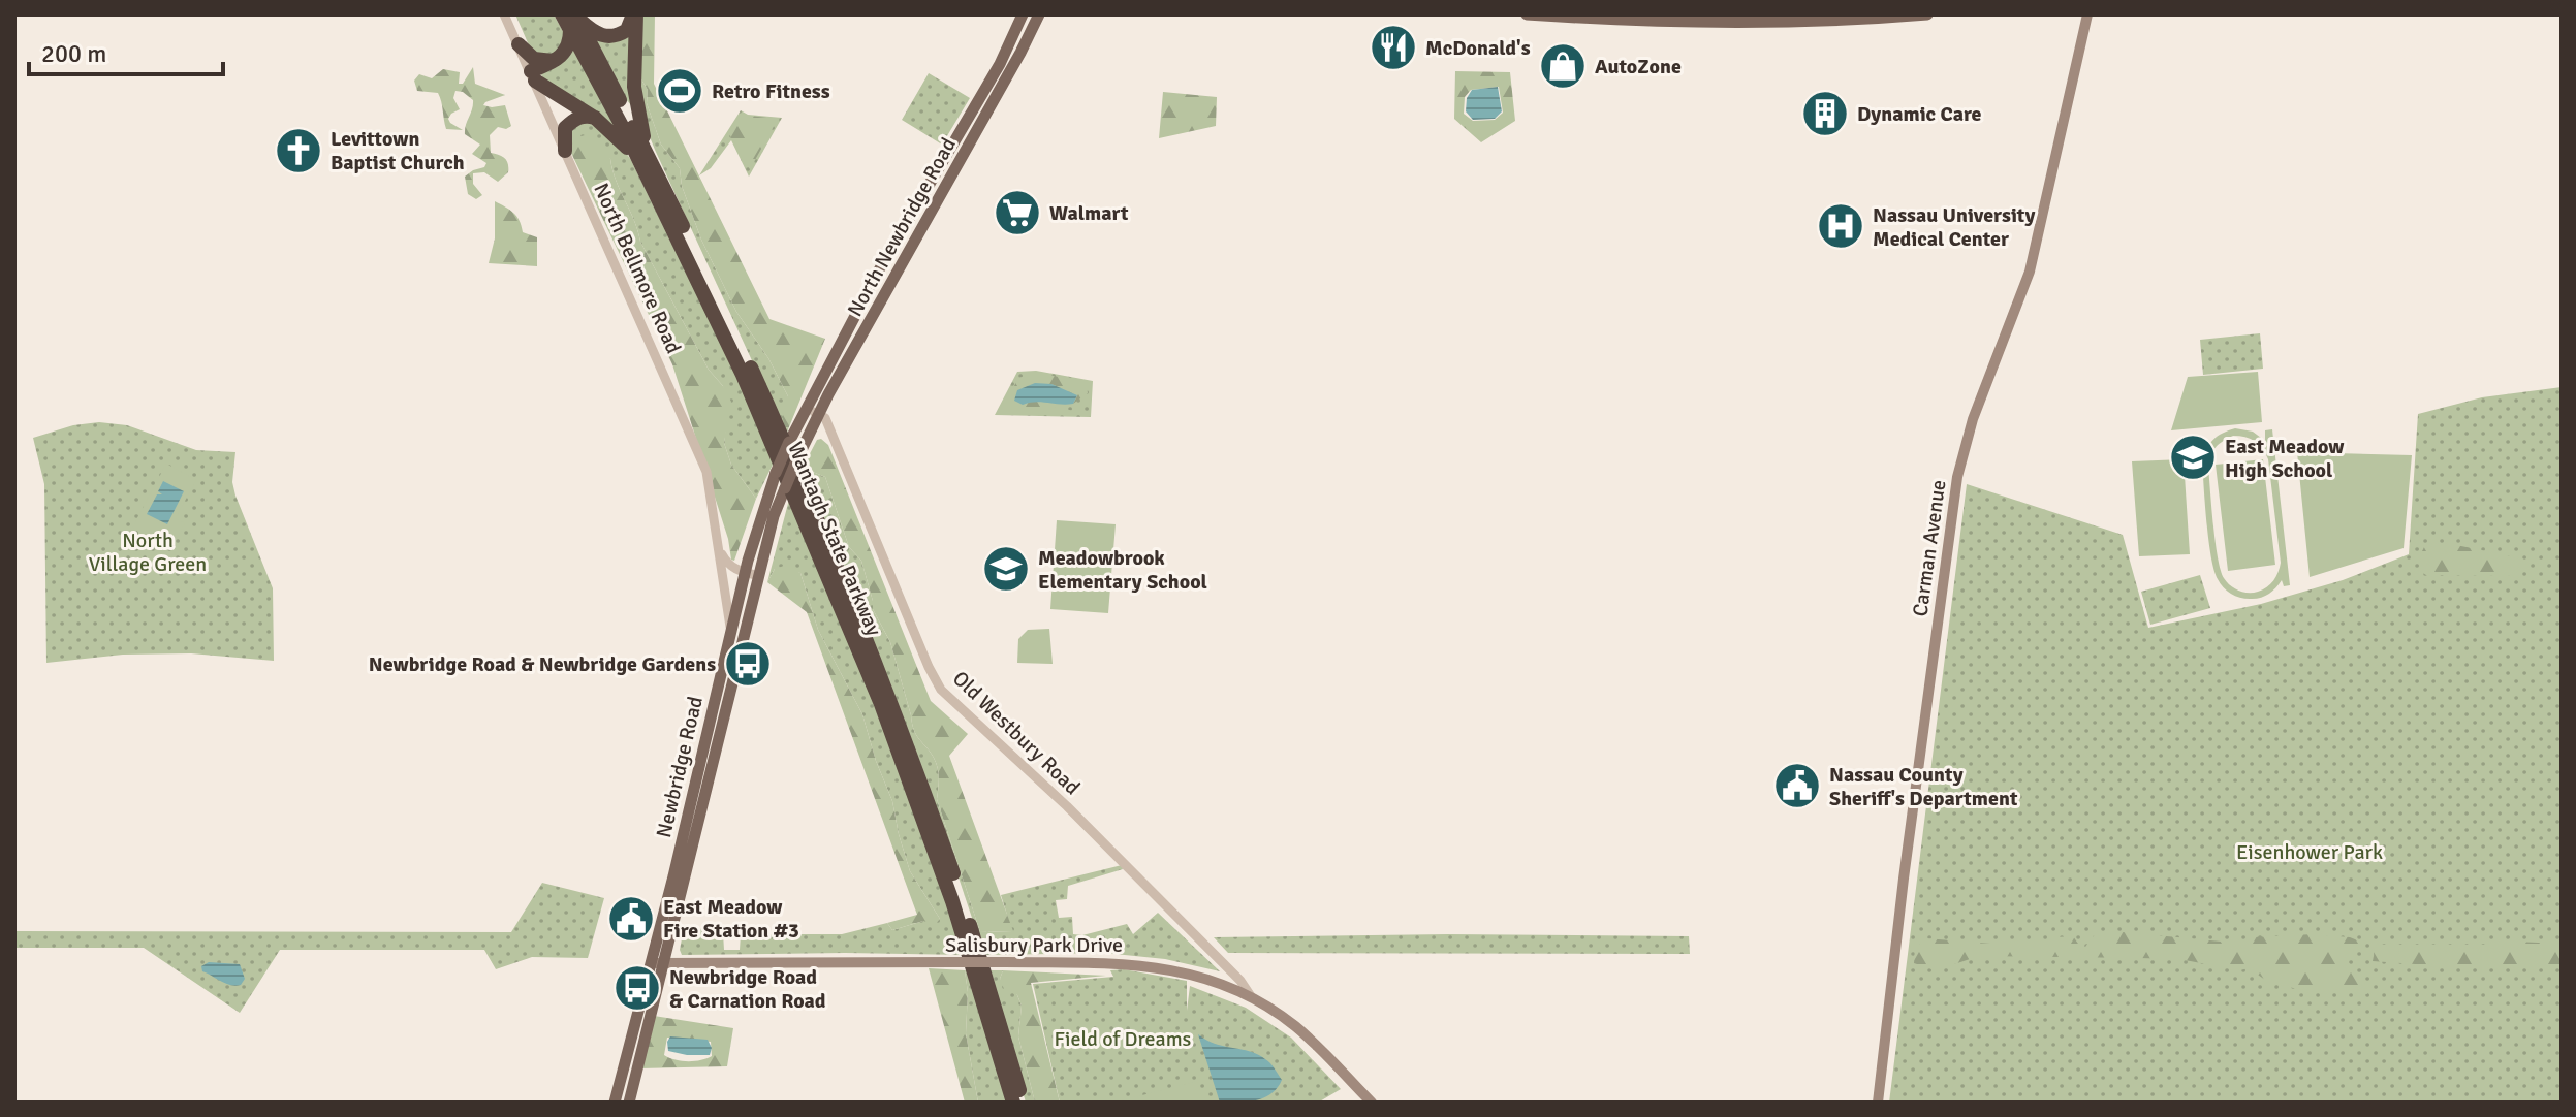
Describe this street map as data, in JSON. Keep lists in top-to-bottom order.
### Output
{
  "streets": {
    "highway": ["Wantagh State Parkway"],
    "main road": [
      "North Newbridge Road",
      "Carman Avenue",
      "Newbridge Road",
      "Salisbury Park Drive"
    ],
    "street": ["North Bellmore Road", "Old Westbury Road"]
  },
  "crossings": [
    ["North Newbridge Road", "Old Westbury Road"],
    ["North Newbridge Road", "Newbridge Road"],
    ["North Bellmore Road", "Newbridge Road"],
    ["Old Westbury Road", "Salisbury Park Drive"],
    ["Newbridge Road", "Salisbury Park Drive"]
  ],
  "parks": ["North Village Green", "Eisenhower Park", "Field of Dreams"],
  "places": {
    "restaurant": ["McDonald's"],
    "shop": ["AutoZone"],
    "sports": ["Retro Fitness"],
    "building": ["Dynamic Care"],
    "church": ["Levittown Baptist Church"],
    "supermarket": ["Walmart"],
    "hospital": ["Nassau University Medical Center"],
    "school or university": ["East Meadow High School", "Meadowbrook Elementary School"],
    "bus stop": ["Newbridge Road & Newbridge Gardens", "Newbridge Road & Carnation Road"],
    "public building": ["Nassau County Sheriff's Department", "East Meadow Fire Station #3"]
  },
  "scale_bar": "200 m"
}
